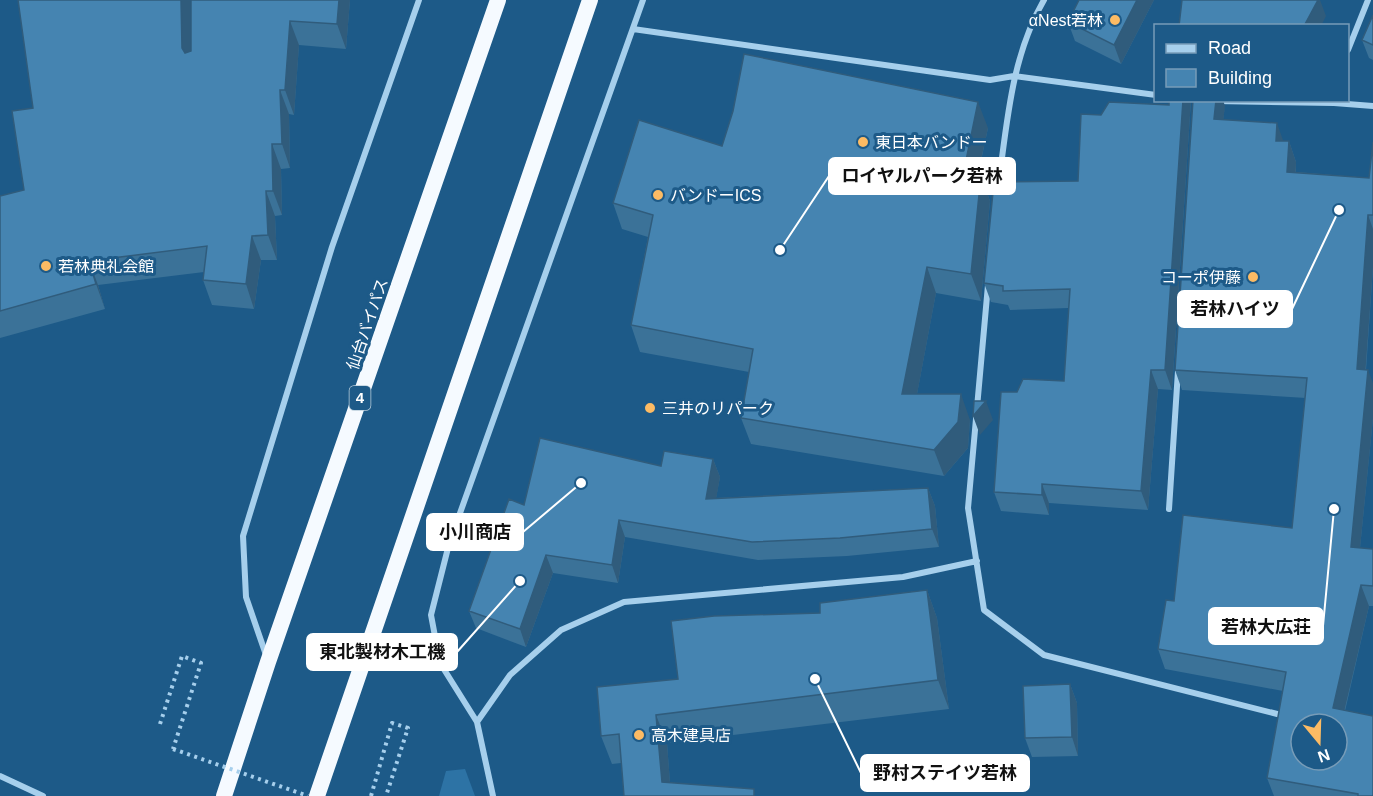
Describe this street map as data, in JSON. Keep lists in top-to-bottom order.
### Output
{
  "streets": {
    "highway": ["仙台バイパス", "4"]
  },
  "places": [
    "αNest若林",
    "東日本バンドー",
    "バンドーICS",
    "若林ハイツ",
    "ロイヤルパーク若林",
    "若林典礼会館",
    "コーポ伊藤",
    "三井のリパーク",
    "小川商店",
    "若林大広荘",
    "東北製材木工機",
    "野村ステイツ若林",
    "高木建具店"
  ],
  "legend": ["Road", "Building"],
  "north": "bottom"
}
